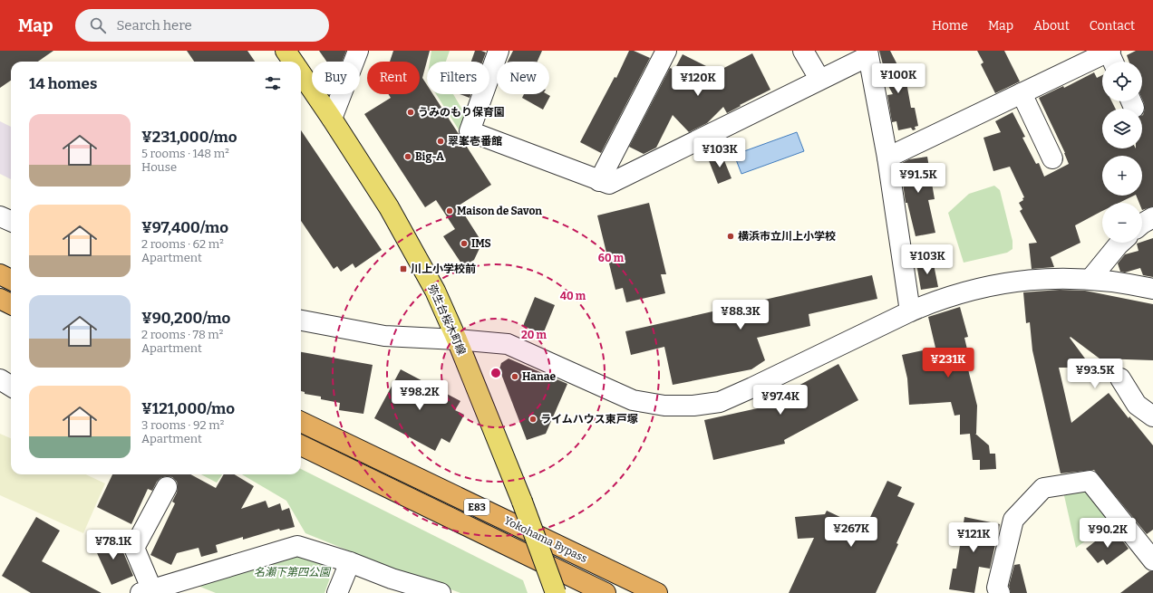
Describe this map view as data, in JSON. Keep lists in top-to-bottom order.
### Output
{
  "streets": {
    "highway": ["E83", "Yokohama Bypass"],
    "main road": ["弥生台桜木町線"]
  },
  "parks": ["名瀬下第四公園"],
  "places": {
    "other": [
      "うみのもり保育園",
      "翠峯壱番館",
      "Big-A",
      "Maison de Savon",
      "横浜市立川上小学校",
      "IMS",
      "Hanae",
      "ライムハウス東戸塚"
    ],
    "transit": ["川上小学校前"]
  },
  "page": {
    "header": "Map",
    "search": "Search here",
    "nav": [
      "Home",
      "Map",
      "About",
      "Contact"
    ],
    "map_buttons": ["+", "−"],
    "chip": [
      "Buy",
      "Rent",
      "Filters",
      "New"
    ],
    "heading": "14 homes",
    "price": [
      "¥100K",
      "¥120K",
      "¥103K",
      "¥91.5K",
      "¥103K",
      "¥88.3K",
      "¥231K",
      "¥93.5K",
      "¥98.2K",
      "¥97.4K",
      "¥267K",
      "¥90.2K",
      "¥121K",
      "¥78.1K"
    ],
    "list": [
      {
        "name": "¥231,000/mo",
        "note": "5 rooms · 148 m² · House"
      },
      {
        "name": "¥97,400/mo",
        "note": "2 rooms · 62 m² · Apartment"
      },
      {
        "name": "¥90,200/mo",
        "note": "2 rooms · 78 m² · Apartment"
      },
      {
        "name": "¥121,000/mo",
        "note": "3 rooms · 92 m² · Apartment"
      }
    ]
  },
  "rings": ["60 m", "40 m", "20 m"]
}
